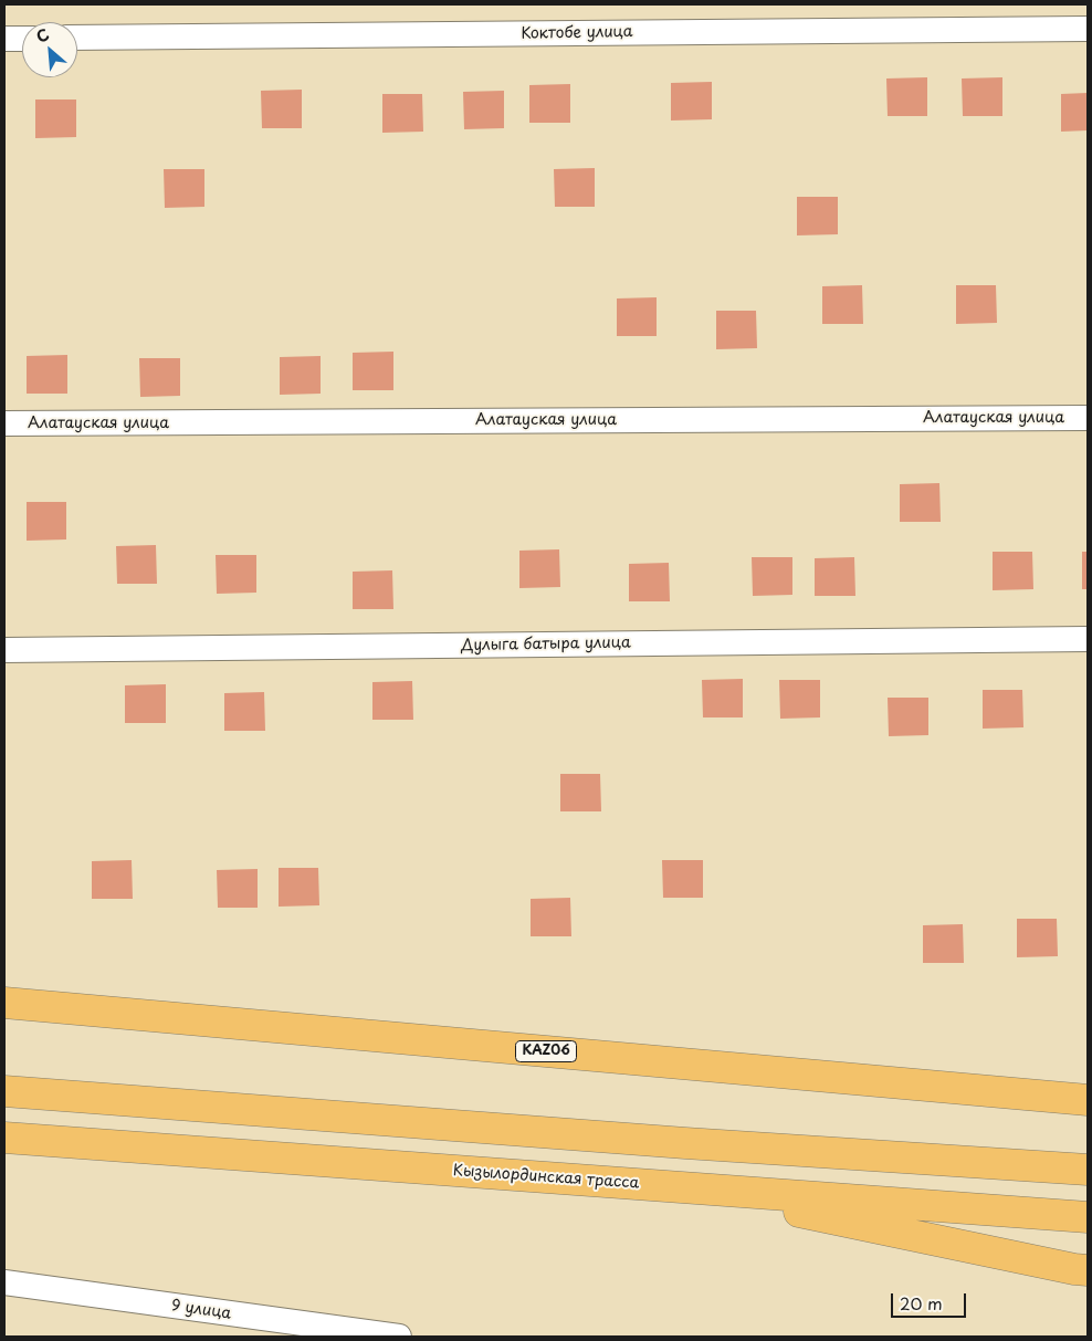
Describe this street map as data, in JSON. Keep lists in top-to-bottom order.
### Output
{
  "streets": {
    "highway": ["KАZ06", "Кызылординская трасса"],
    "street": [
      "Коктобе улица",
      "Алатауская улица",
      "Дулыга батыра улица",
      "9 улица"
    ]
  },
  "scale_bar": "20 m",
  "north": "top left"
}
